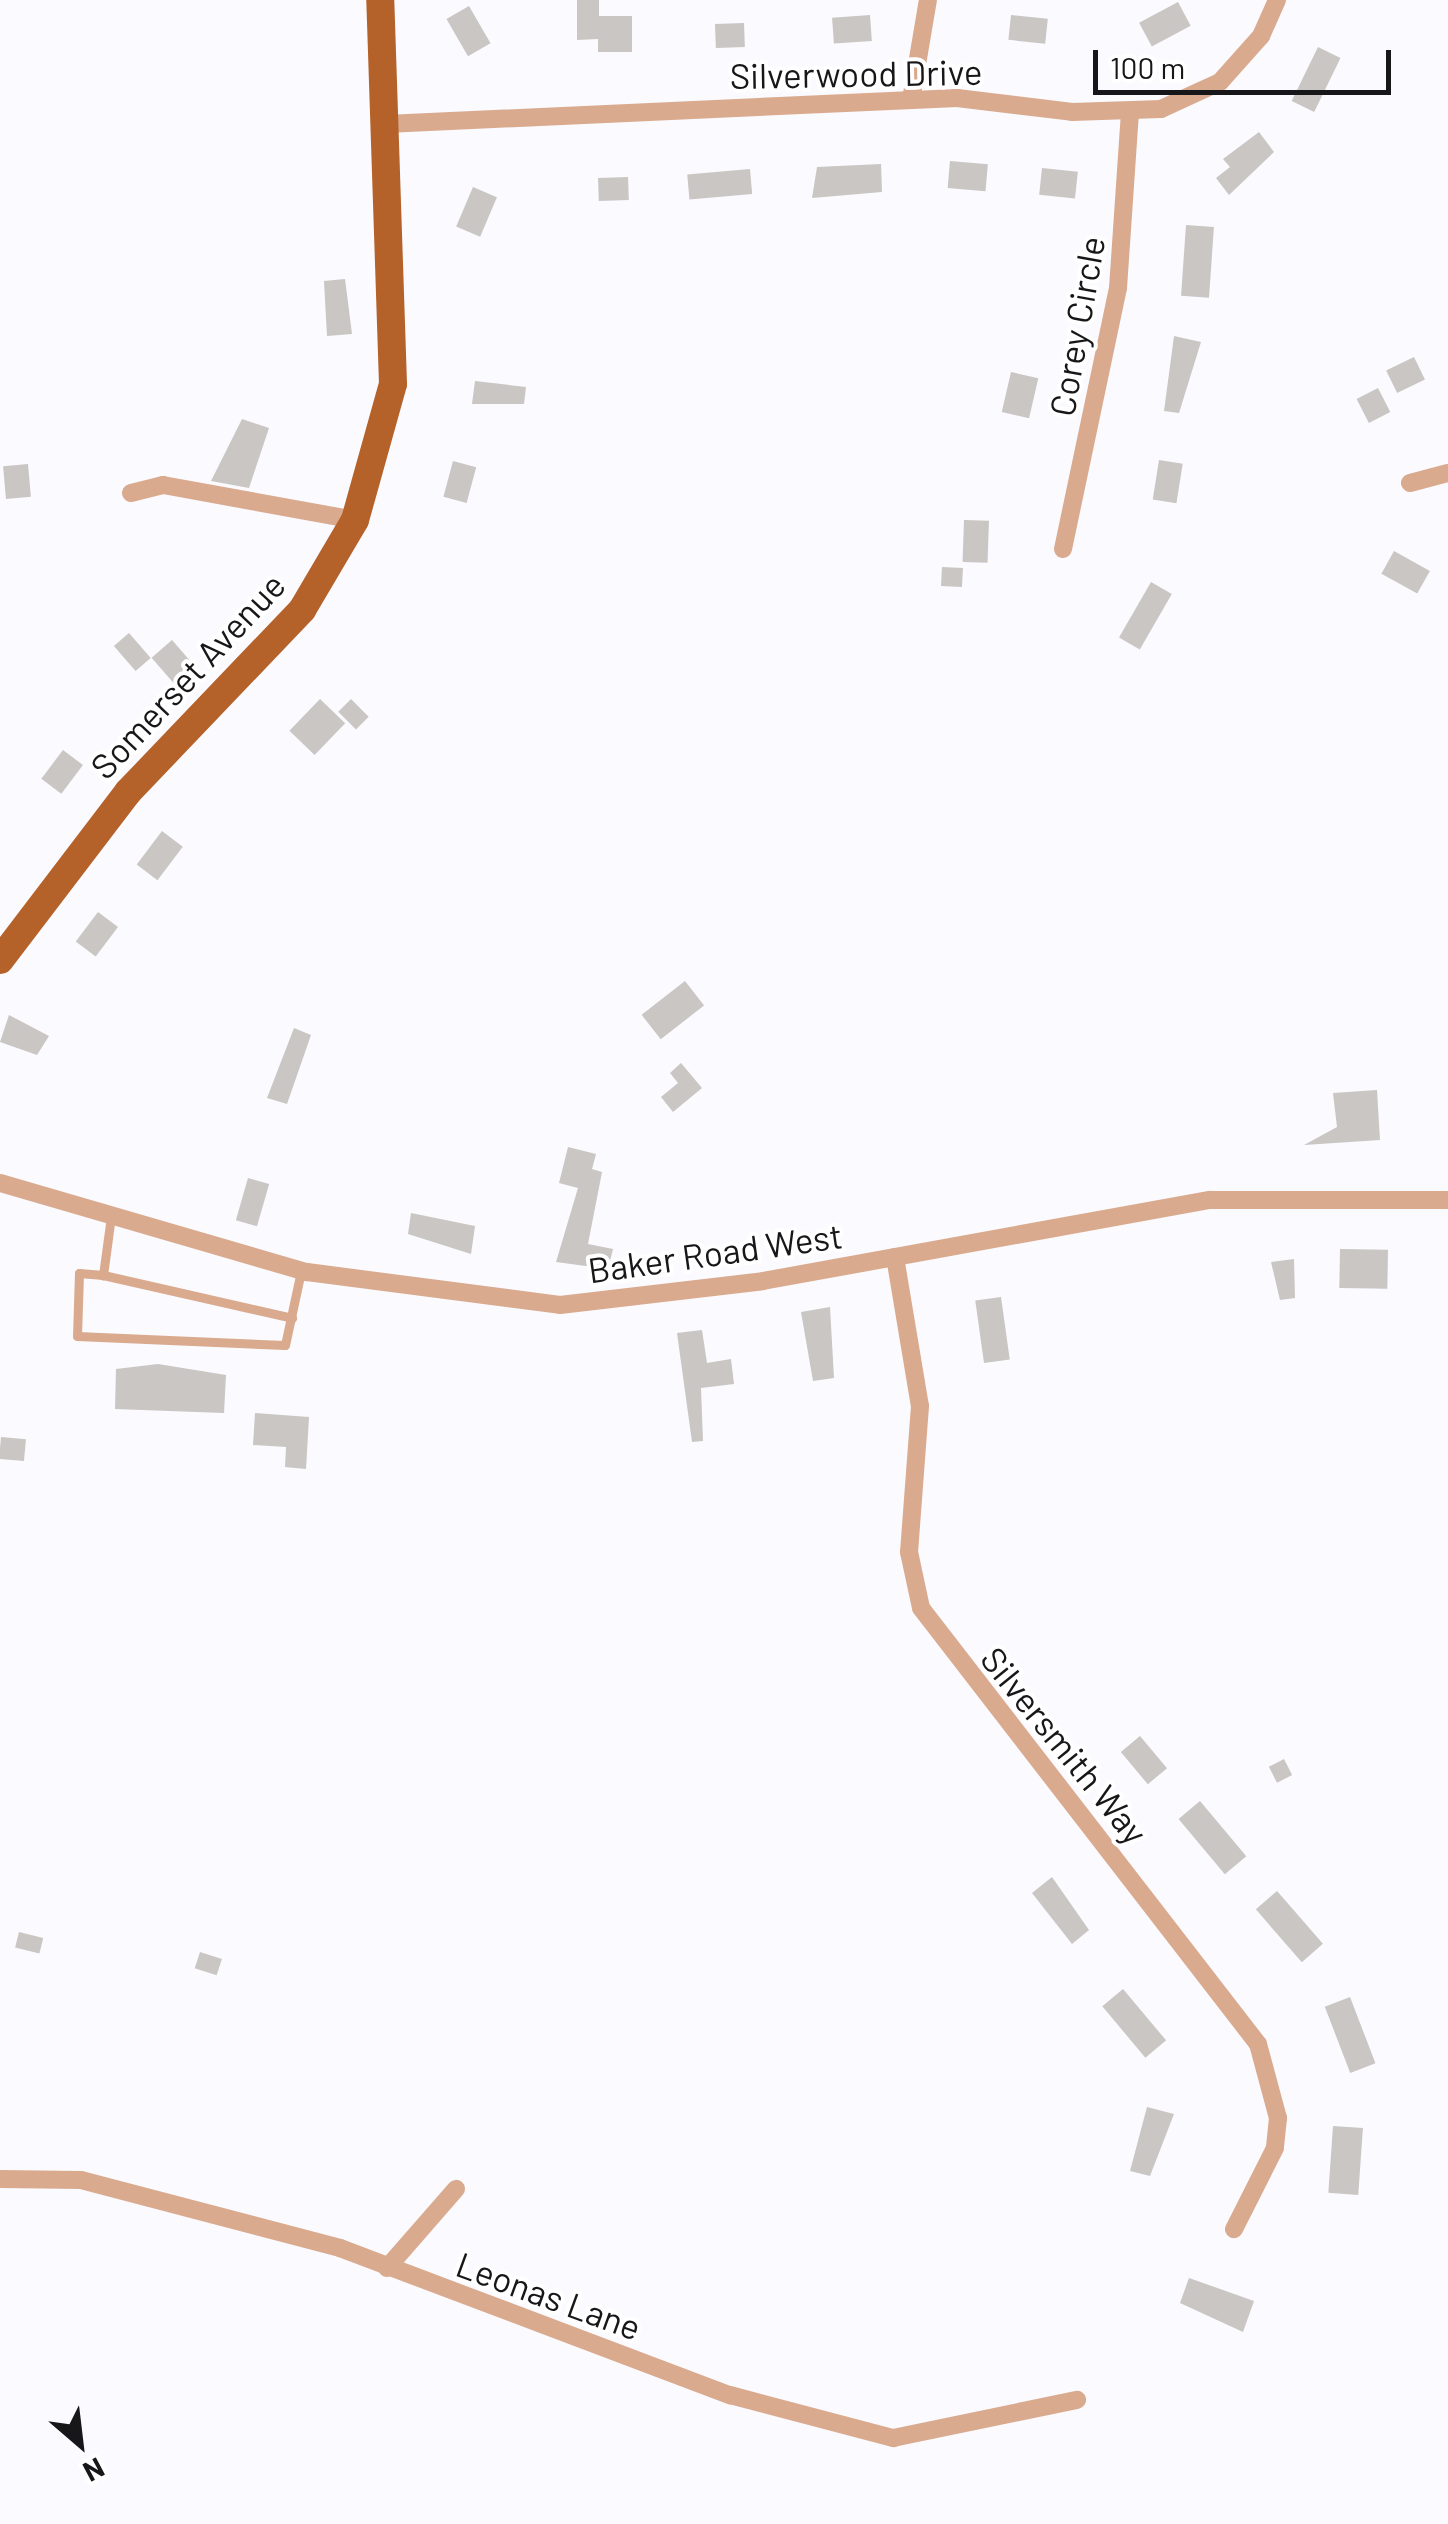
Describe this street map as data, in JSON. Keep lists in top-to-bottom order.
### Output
{
  "streets": {
    "main road": ["Somerset Avenue"],
    "street": [
      "Silverwood Drive",
      "Corey Circle",
      "Baker Road West",
      "Silversmith Way",
      "Leonas Lane"
    ]
  },
  "crossings": [
    ["Silverwood Drive", "Corey Circle"],
    ["Silverwood Drive", "Somerset Avenue"],
    ["Baker Road West", "Silversmith Way"]
  ],
  "scale_bar": "100 m",
  "north": "bottom right"
}
